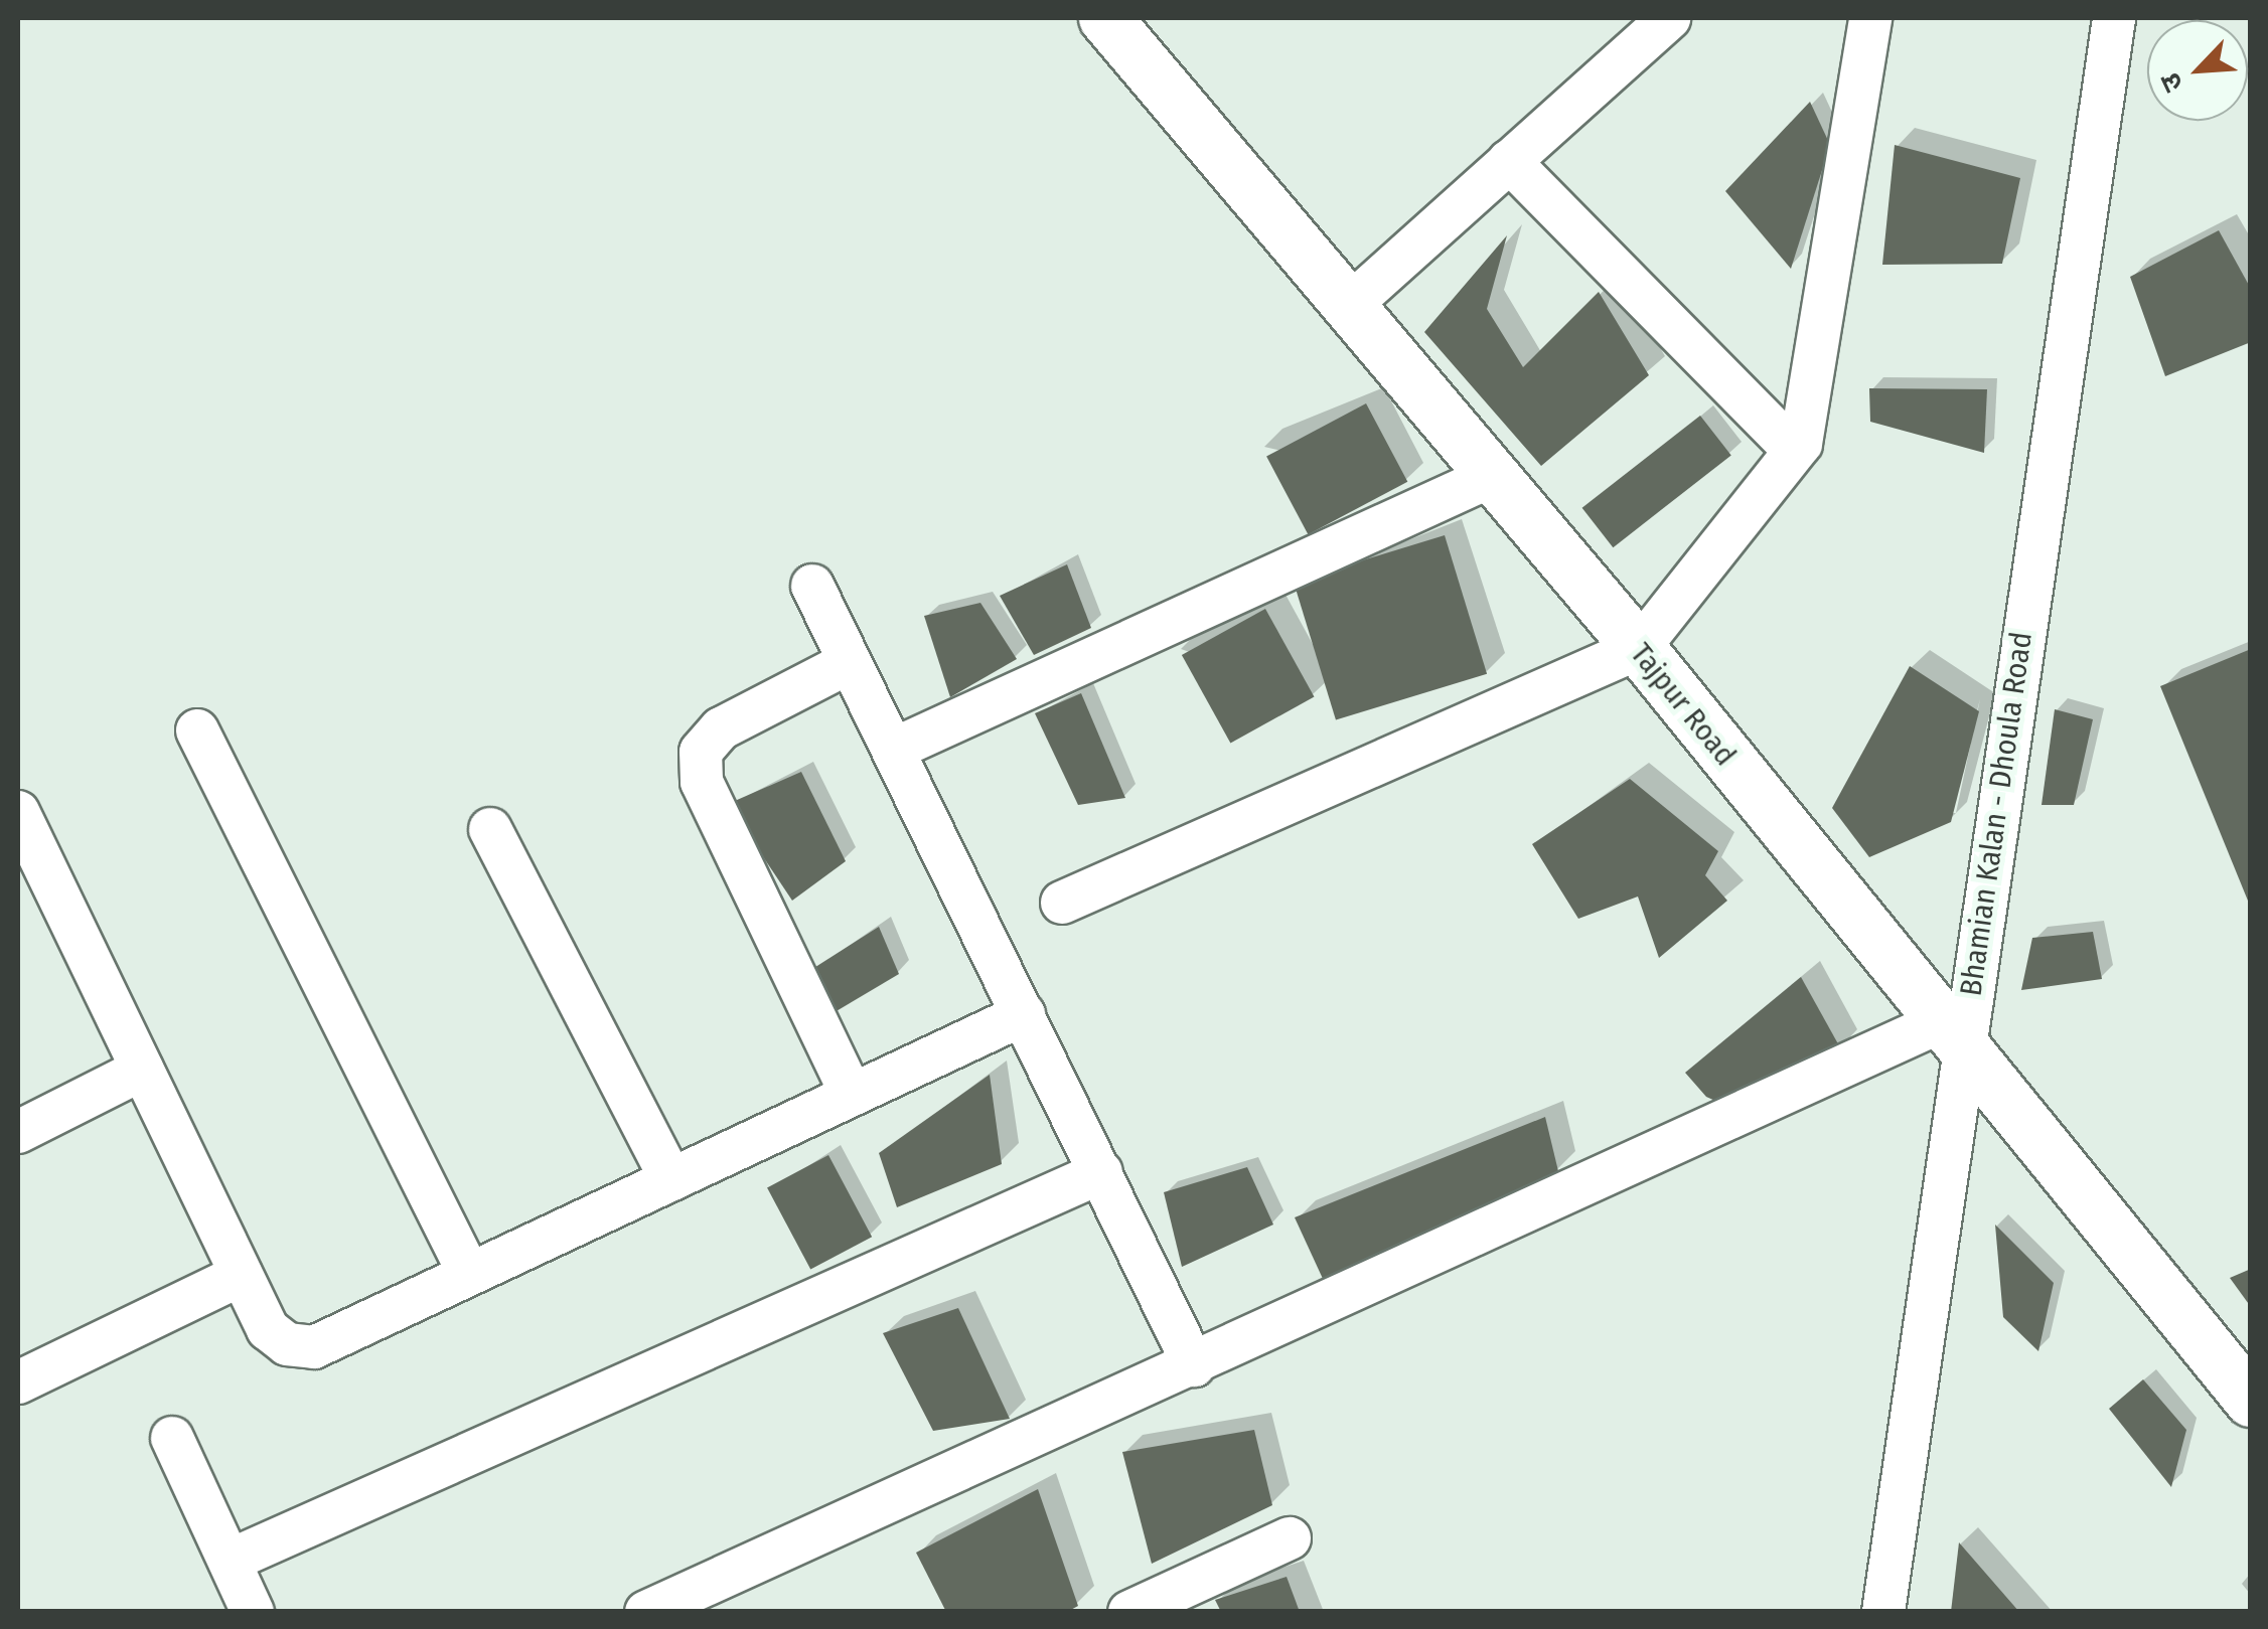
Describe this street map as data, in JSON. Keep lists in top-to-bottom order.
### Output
{
  "streets": {
    "main road": ["Tajpur Road"],
    "street": ["Bhamian Kalan - Dhoula Road"]
  },
  "crossings": [
    ["Tajpur Road", "Bhamian Kalan - Dhoula Road"]
  ],
  "north": "bottom left"
}
